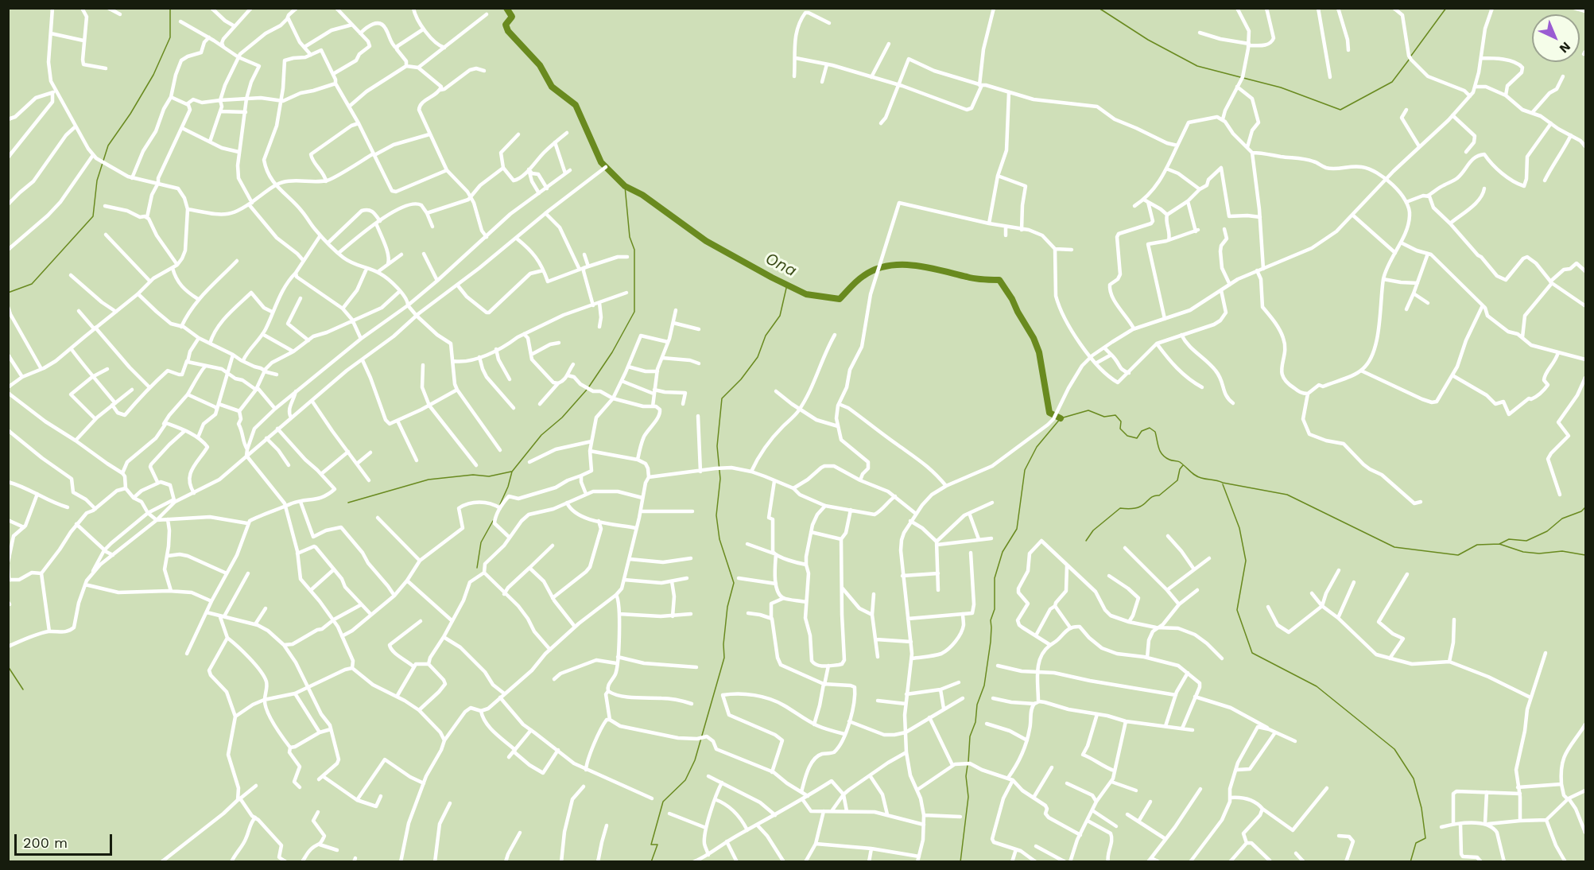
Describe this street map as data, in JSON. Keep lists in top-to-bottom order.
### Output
{
  "water": ["Ona"],
  "scale_bar": "200 m",
  "north": "bottom right"
}
